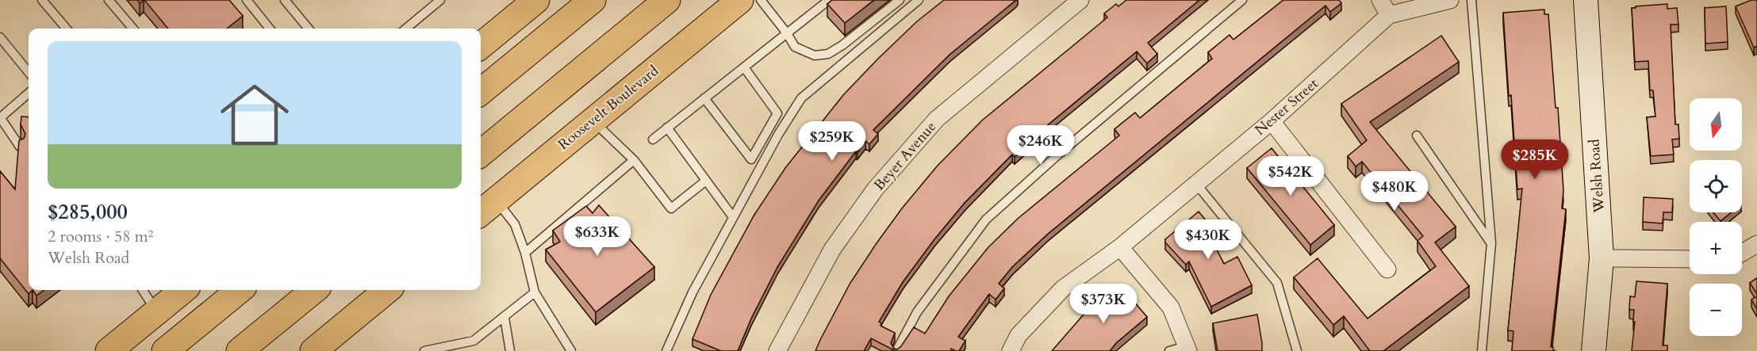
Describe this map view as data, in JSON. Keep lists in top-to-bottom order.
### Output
{
  "streets": {
    "highway": ["Roosevelt Boulevard"],
    "main road": ["Welsh Road"],
    "street": ["Nester Street", "Beyer Avenue"]
  },
  "north": "bottom",
  "page": {
    "list": [
      {
        "name": "$285,000",
        "note": "2 rooms · 58 m² · Welsh Road"
      }
    ],
    "map_buttons": ["+", "−"],
    "price": [
      "$259K",
      "$246K",
      "$285K",
      "$542K",
      "$480K",
      "$633K",
      "$430K",
      "$373K"
    ]
  }
}
